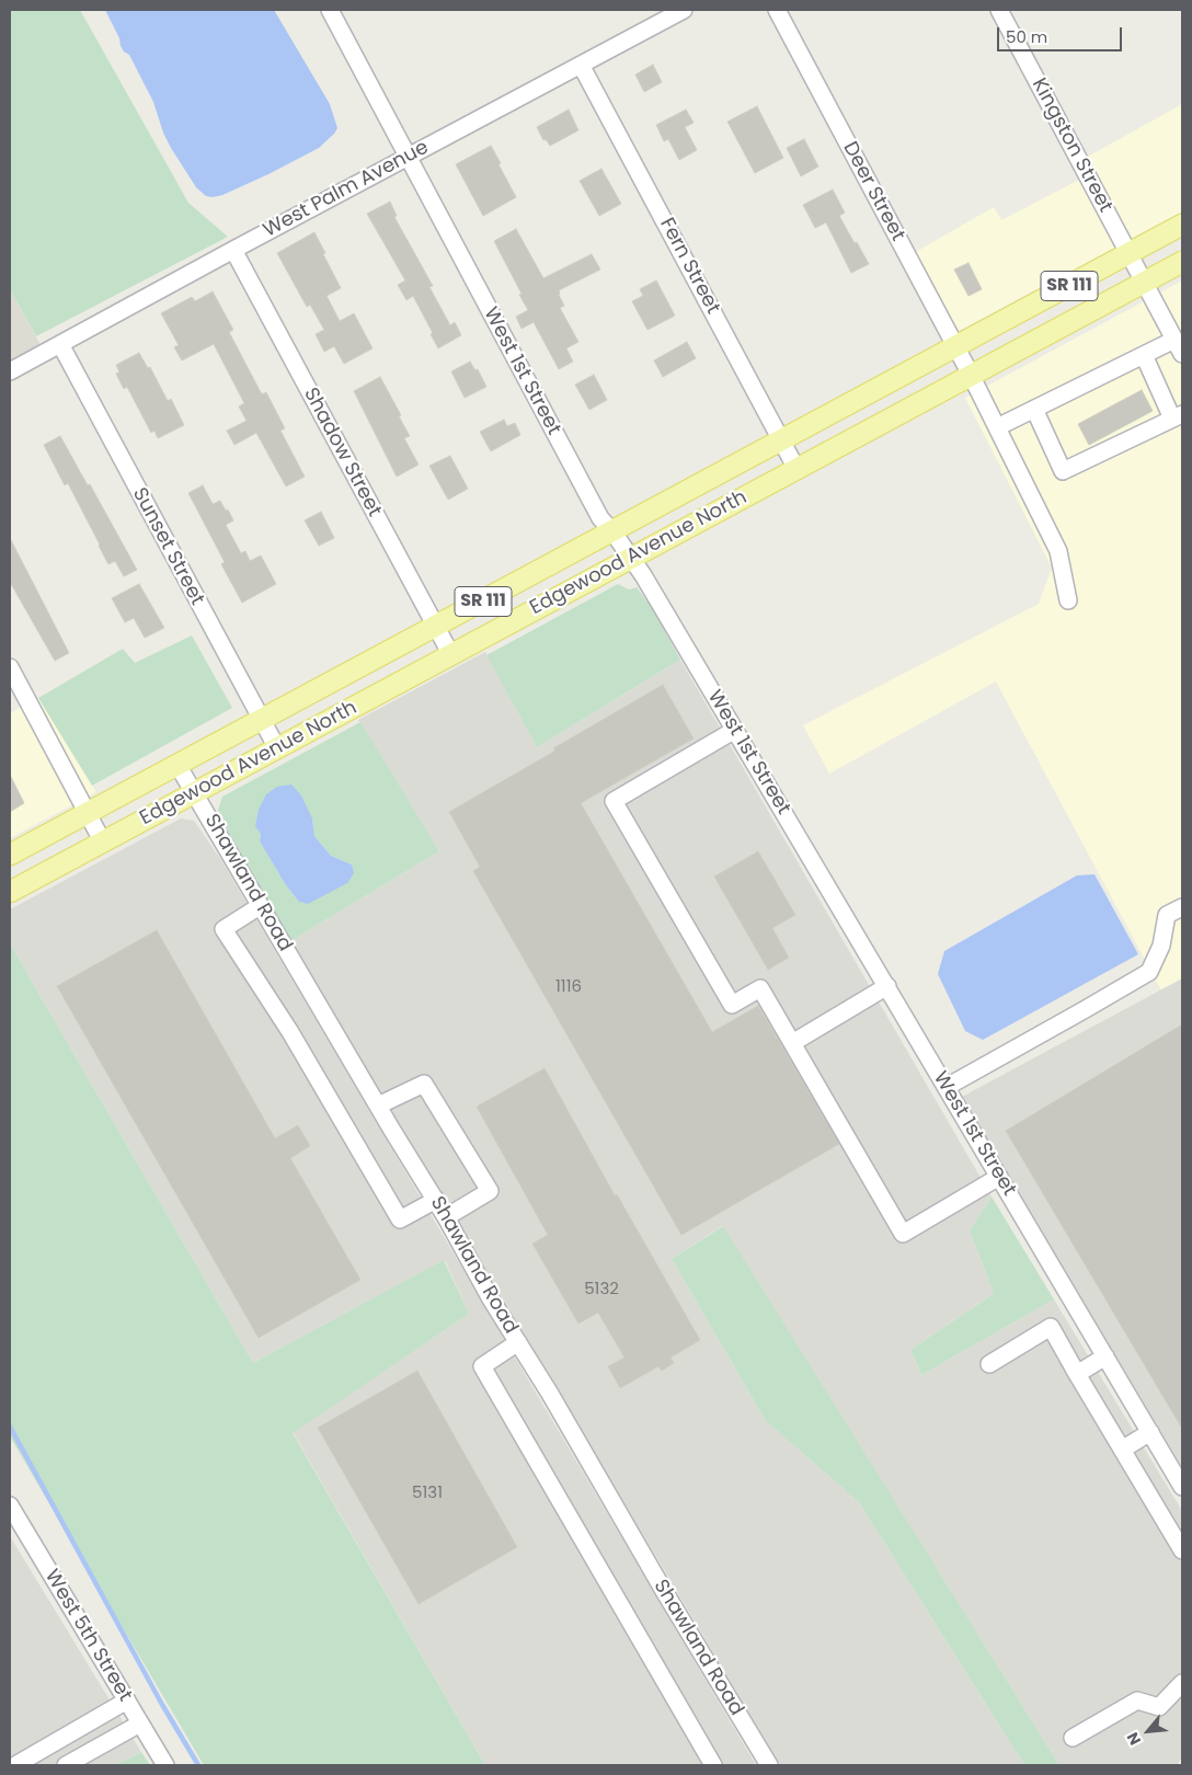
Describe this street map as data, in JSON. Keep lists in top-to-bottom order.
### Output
{
  "streets": {
    "main road": ["SR 111", "Edgewood Avenue North"],
    "street": [
      "Kingston Street",
      "West Palm Avenue",
      "Deer Street",
      "Fern Street",
      "West 1st Street",
      "Shadow Street",
      "Sunset Street",
      "Shawland Road",
      "West 5th Street"
    ]
  },
  "crossings": [
    ["Kingston Street", "Edgewood Avenue North"],
    ["West Palm Avenue", "Fern Street"],
    ["West Palm Avenue", "West 1st Street"],
    ["West Palm Avenue", "Shadow Street"],
    ["West Palm Avenue", "Sunset Street"],
    ["Deer Street", "Edgewood Avenue North"],
    ["Fern Street", "Edgewood Avenue North"],
    ["West 1st Street", "Edgewood Avenue North"],
    ["Shadow Street", "Edgewood Avenue North"],
    ["Sunset Street", "Edgewood Avenue North"],
    ["Edgewood Avenue North", "Shawland Road"]
  ],
  "house_numbers": ["1116", "5132", "5131"],
  "scale_bar": "50 m",
  "north": "bottom left"
}
